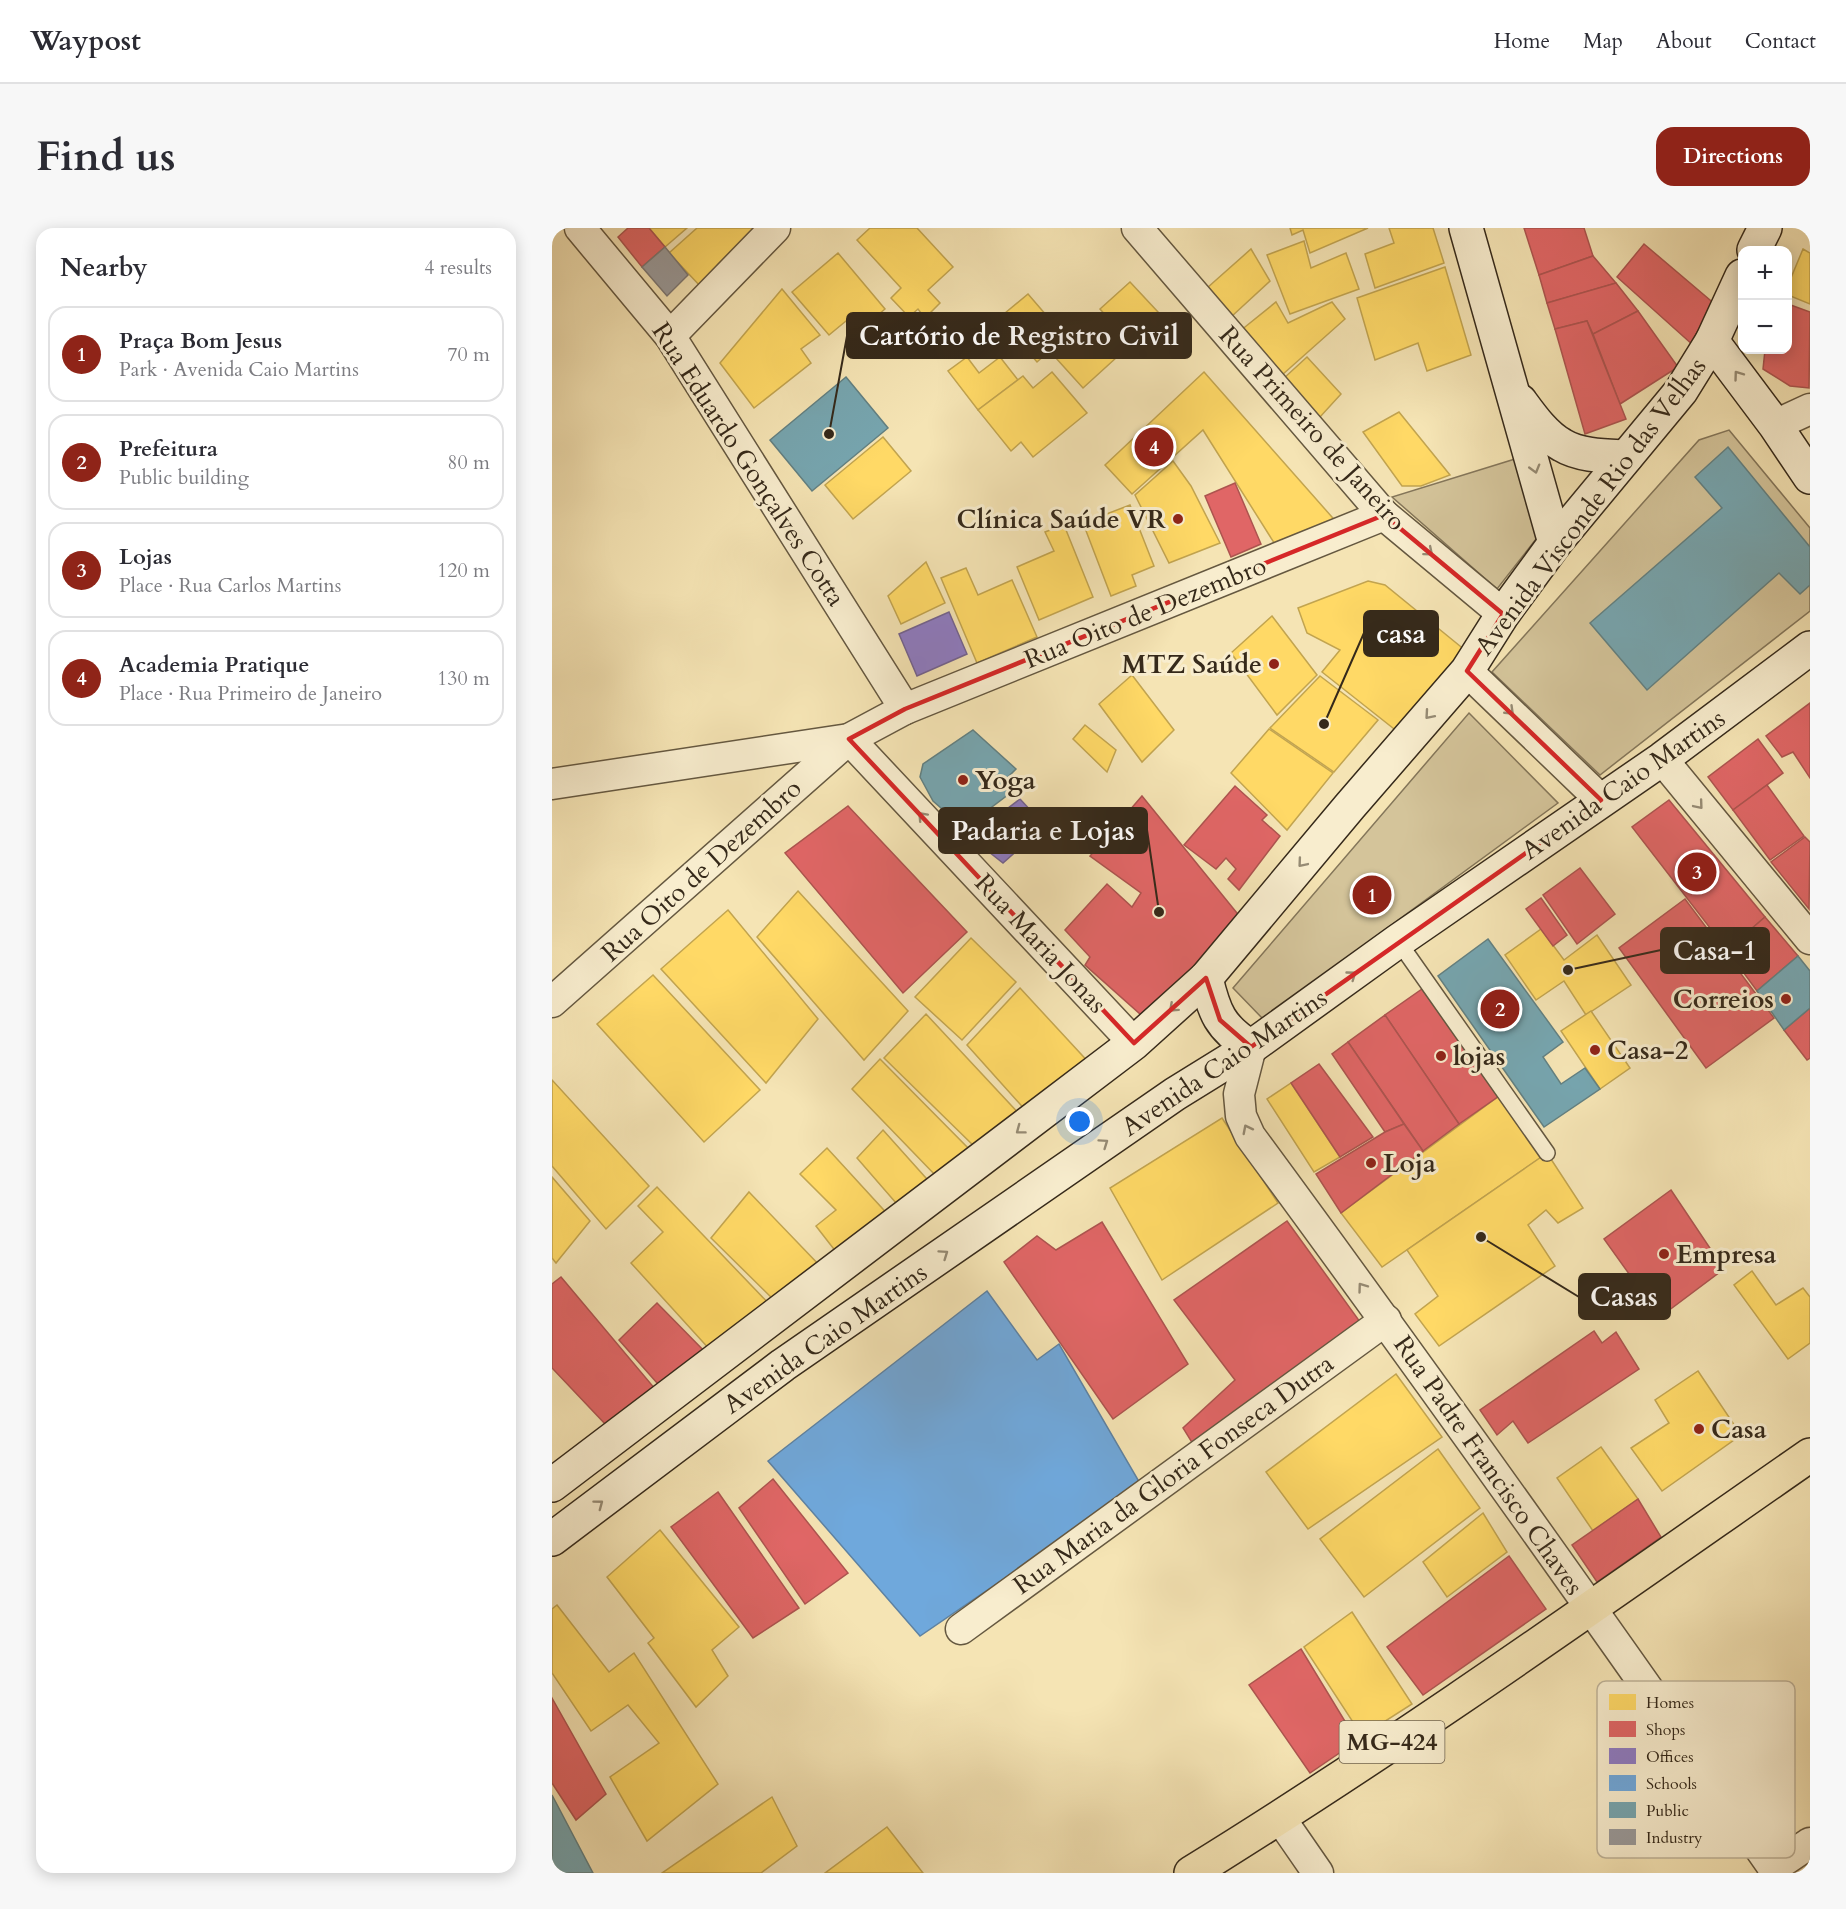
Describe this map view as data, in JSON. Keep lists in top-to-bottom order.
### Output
{
  "streets": {
    "highway": ["MG-424"],
    "main road": ["Avenida Visconde Rio das Velhas", "Avenida Caio Martins"],
    "street": [
      "Rua Primeiro de Janeiro",
      "Rua Eduardo Gonçalves Cotta",
      "Rua Oito de Dezembro",
      "Rua Maria Jonas",
      "Rua Padre Francisco Chaves",
      "Rua Maria da Gloria Fonseca Dutra"
    ]
  },
  "crossings": [
    ["Rua Primeiro de Janeiro", "Avenida Visconde Rio das Velhas"],
    ["Rua Primeiro de Janeiro", "Rua Oito de Dezembro"],
    ["Rua Eduardo Gonçalves Cotta", "Rua Oito de Dezembro"],
    ["Avenida Visconde Rio das Velhas", "Avenida Caio Martins"],
    ["Rua Oito de Dezembro", "Rua Maria Jonas"],
    ["Avenida Caio Martins", "Rua Maria Jonas"],
    ["Avenida Caio Martins", "Rua Padre Francisco Chaves"],
    ["Rua Padre Francisco Chaves", "Rua Maria da Gloria Fonseca Dutra"],
    ["Rua Padre Francisco Chaves", "MG-424"]
  ],
  "one_way": ["Rua Maria Jonas", "Rua Padre Francisco Chaves"],
  "places": [
    "Cartório de Registro Civil",
    "Clínica Saúde VR",
    "MTZ Saúde",
    "casa",
    "Yoga",
    "Padaria e Lojas",
    "Casa-1",
    "Correios",
    "Casa-2",
    "lojas",
    "Loja",
    "Casas",
    "Empresa",
    "Casa"
  ],
  "legend": [
    "Homes",
    "Shops",
    "Offices",
    "Schools",
    "Public",
    "Industry"
  ],
  "page": {
    "header": "Waypost",
    "nav": [
      "Home",
      "Map",
      "About",
      "Contact"
    ],
    "buttons": "Directions",
    "title": "Find us",
    "heading": ["Nearby", "4 results"],
    "map_buttons": ["+", "−"],
    "list": [
      {
        "mark": "1",
        "name": "Praça Bom Jesus",
        "note": "Park · Avenida Caio Martins",
        "value": "70 m"
      },
      {
        "mark": "2",
        "name": "Prefeitura",
        "note": "Public building",
        "value": "80 m"
      },
      {
        "mark": "3",
        "name": "Lojas",
        "note": "Place · Rua Carlos Martins",
        "value": "120 m"
      },
      {
        "mark": "4",
        "name": "Academia Pratique",
        "note": "Place · Rua Primeiro de Janeiro",
        "value": "130 m"
      }
    ],
    "pins": [
      "4",
      "3",
      "1",
      "2"
    ]
  }
}
